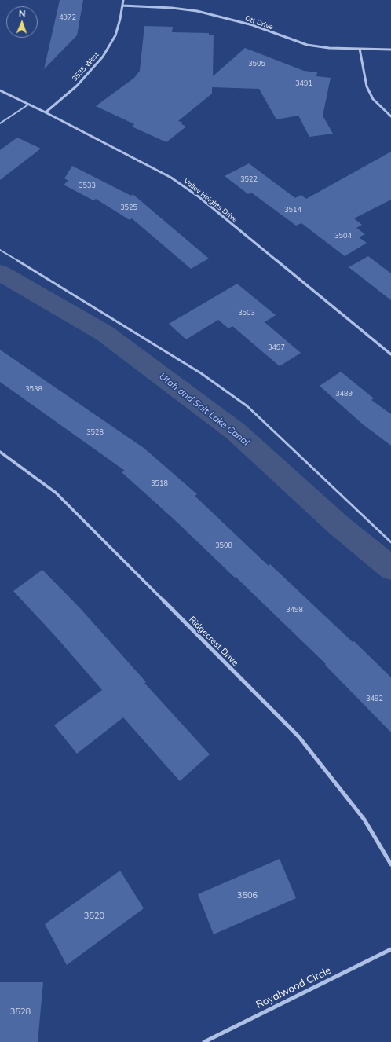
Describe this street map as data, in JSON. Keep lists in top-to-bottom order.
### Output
{
  "streets": {
    "street": [
      "Ott Drive",
      "3535 West",
      "Valley Heights Drive",
      "Ridgecrest Drive",
      "Royalwood Circle"
    ]
  },
  "crossings": [
    ["Ott Drive", "3535 West"],
    ["3535 West", "Valley Heights Drive"]
  ],
  "water": ["Utah and Salt Lake Canal"],
  "house_numbers": [
    "4972",
    "3505",
    "3491",
    "3522",
    "3533",
    "3525",
    "3514",
    "3504",
    "3503",
    "3497",
    "3538",
    "3489",
    "3528",
    "3518",
    "3508",
    "3498",
    "3492",
    "3506",
    "3520",
    "3528"
  ],
  "north": "top"
}
